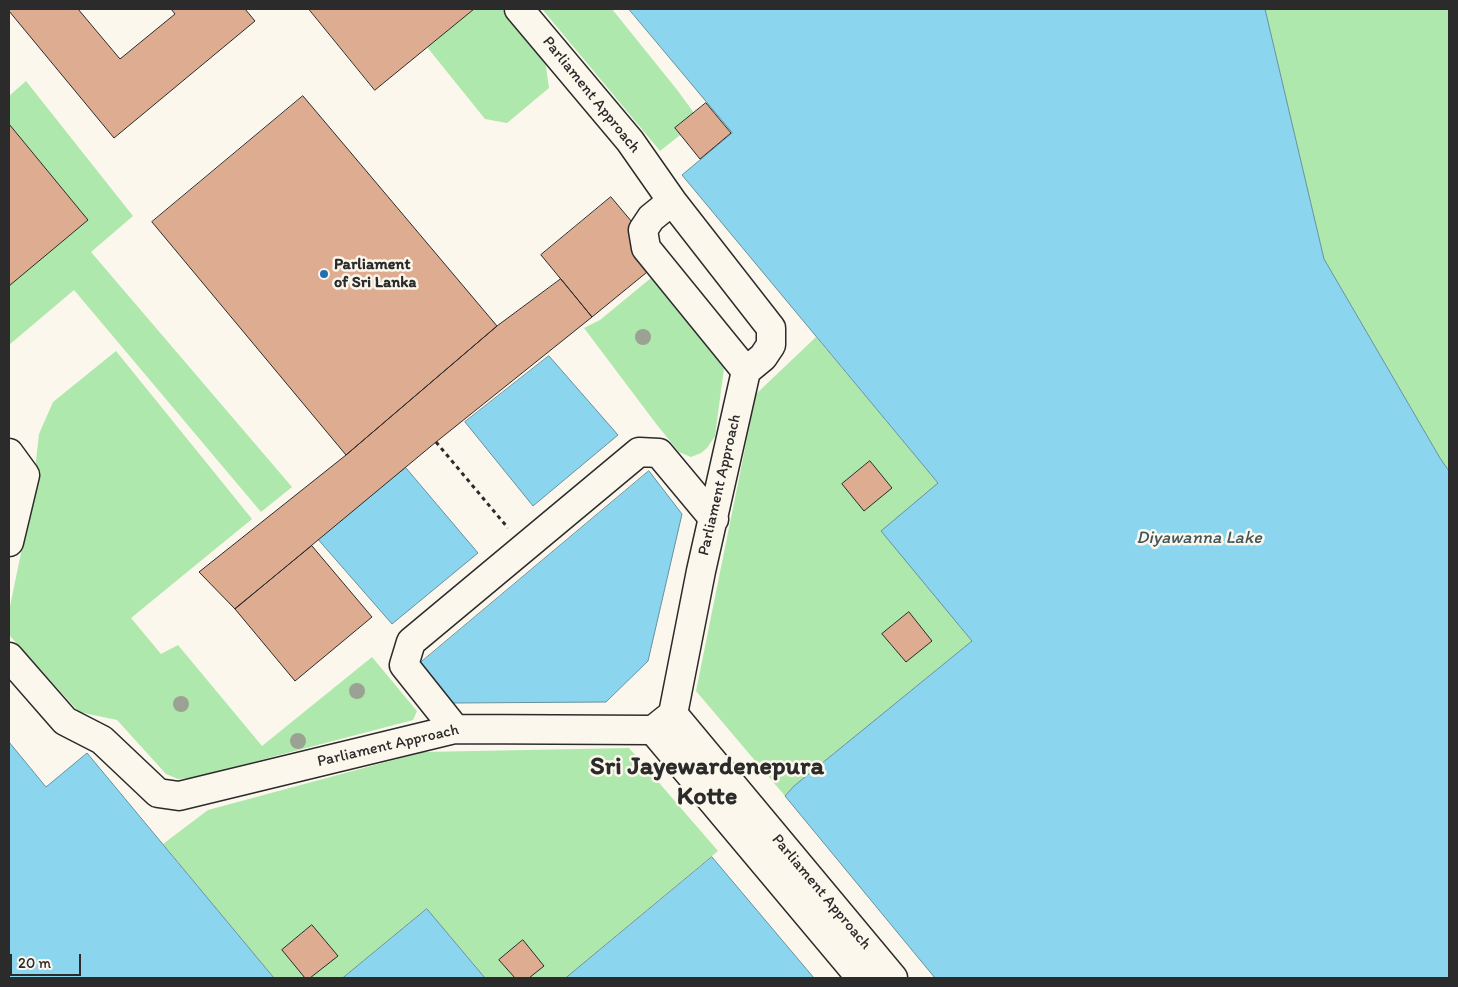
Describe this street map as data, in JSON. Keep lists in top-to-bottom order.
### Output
{
  "streets": {
    "main road": ["Parliament Approach"]
  },
  "districts": ["Sri Jayewardenepura Kotte"],
  "water": ["Diyawanna Lake"],
  "places": ["Parliament of Sri Lanka"],
  "scale_bar": "20 m"
}
